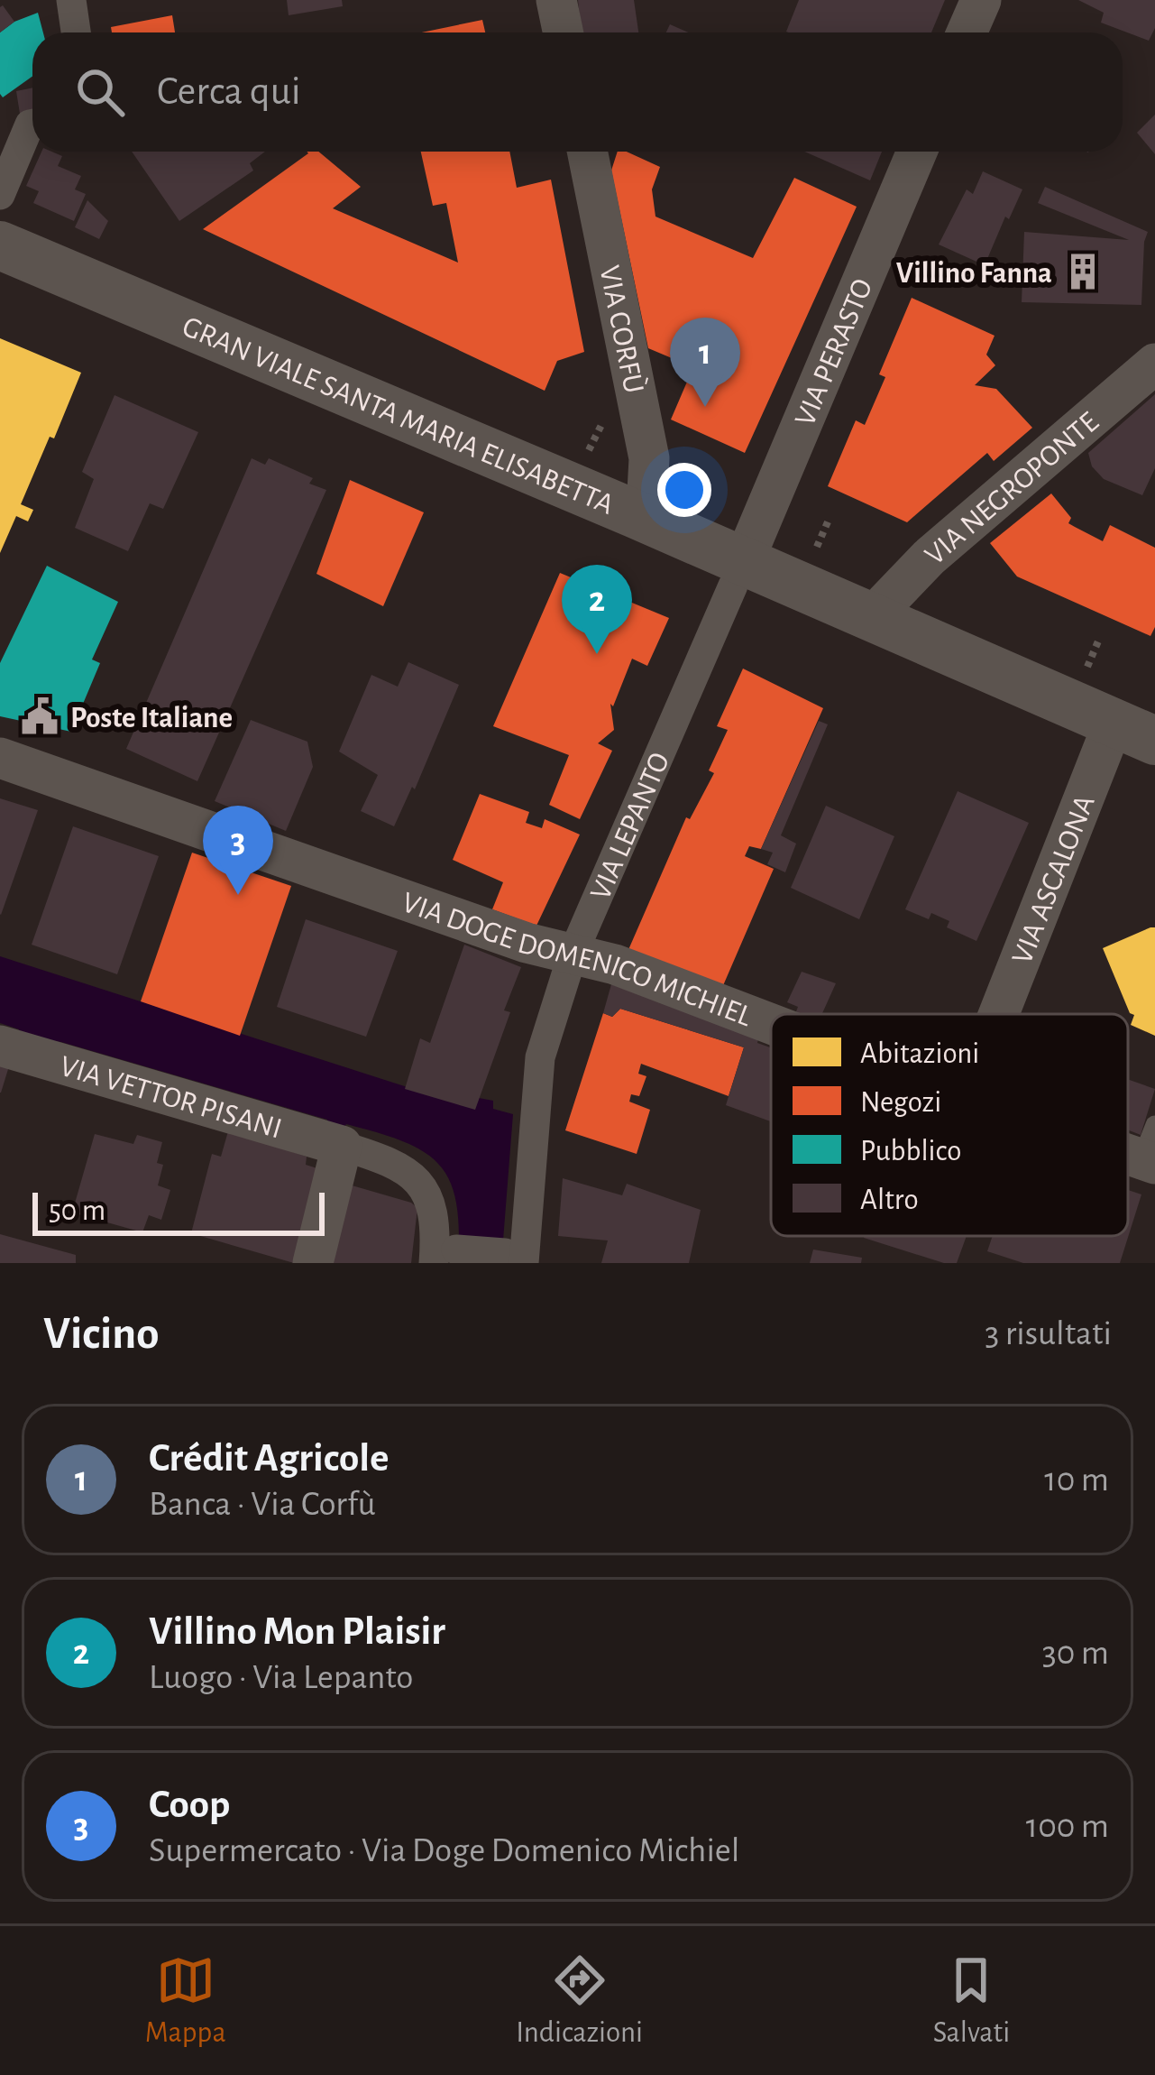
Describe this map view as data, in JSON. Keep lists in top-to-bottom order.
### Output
{
  "streets": {
    "street": [
      "VIA CORFÙ",
      "VIA PERASTO",
      "GRAN VIALE SANTA MARIA ELISABETTA",
      "VIA NEGROPONTE",
      "VIA LEPANTO",
      "VIA ASCALONA",
      "VIA DOGE DOMENICO MICHIEL",
      "VIA VETTOR PISANI"
    ]
  },
  "crossings": [
    ["VIA CORFÙ", "GRAN VIALE SANTA MARIA ELISABETTA"],
    ["VIA PERASTO", "GRAN VIALE SANTA MARIA ELISABETTA"],
    ["VIA PERASTO", "VIA LEPANTO"],
    ["GRAN VIALE SANTA MARIA ELISABETTA", "VIA NEGROPONTE"],
    ["GRAN VIALE SANTA MARIA ELISABETTA", "VIA LEPANTO"],
    ["GRAN VIALE SANTA MARIA ELISABETTA", "VIA ASCALONA"],
    ["VIA LEPANTO", "VIA DOGE DOMENICO MICHIEL"]
  ],
  "places": {
    "building": ["Villino Fanna"],
    "public building": ["Poste Italiane"]
  },
  "legend": [
    "Abitazioni",
    "Negozi",
    "Pubblico",
    "Altro"
  ],
  "scale_bar": "50 m",
  "page": {
    "search": "Cerca qui",
    "pins": ["1", "2", "3"],
    "scale": "50 m",
    "heading": ["Vicino", "3 risultati"],
    "list": [
      {
        "mark": "1",
        "name": "Crédit Agricole",
        "note": "Banca · Via Corfù",
        "value": "10 m"
      },
      {
        "mark": "2",
        "name": "Villino Mon Plaisir",
        "note": "Luogo · Via Lepanto",
        "value": "30 m"
      },
      {
        "mark": "3",
        "name": "Coop",
        "note": "Supermercato · Via Doge Domenico Michiel",
        "value": "100 m"
      }
    ],
    "nav": ["Mappa", "Indicazioni", "Salvati"]
  }
}
